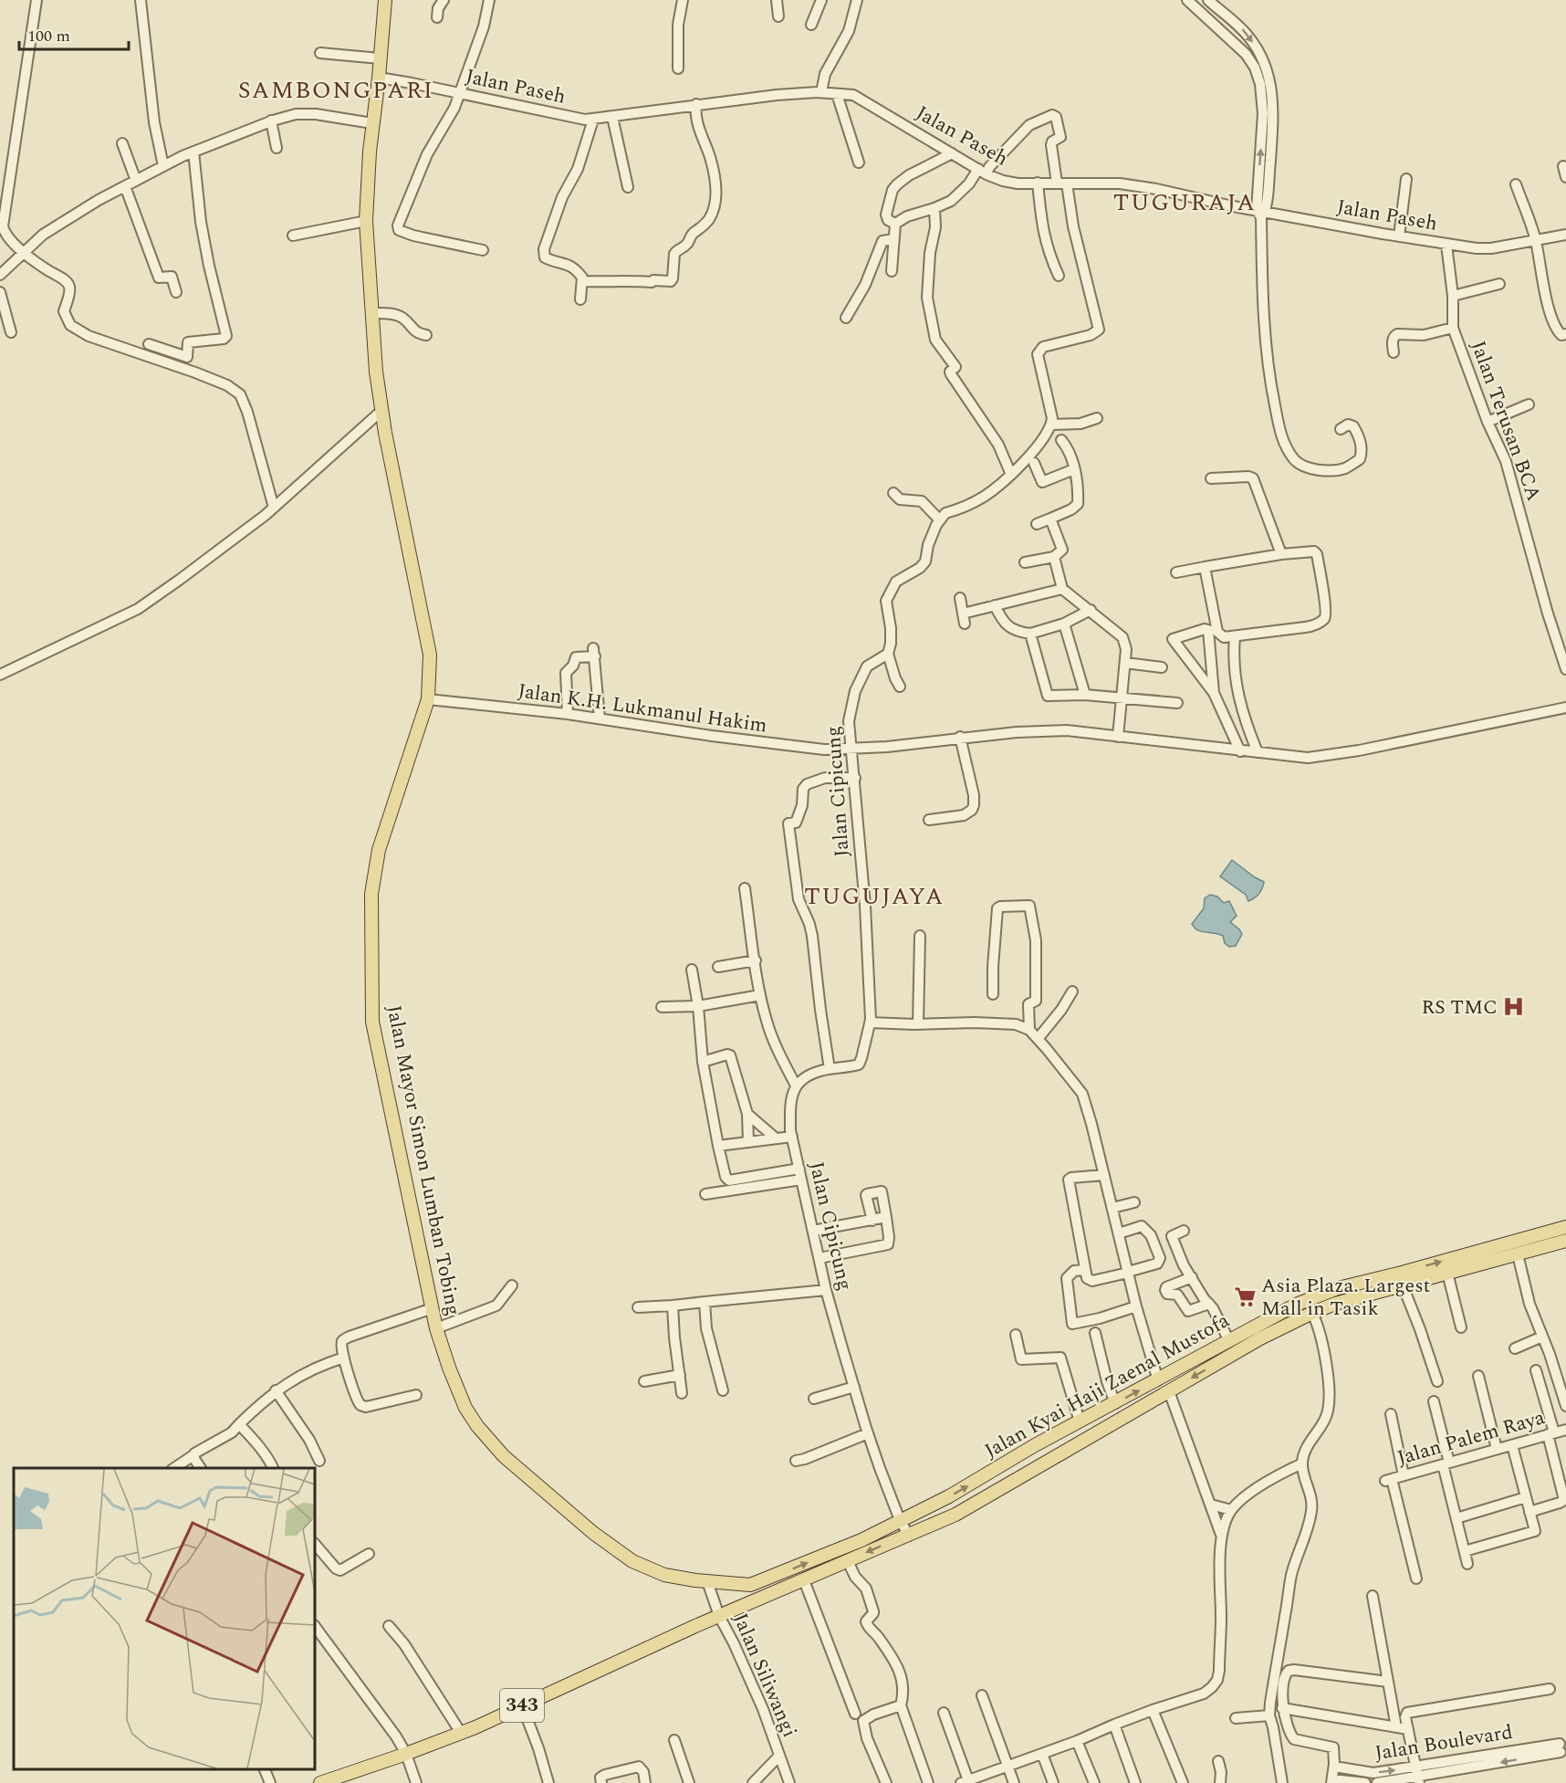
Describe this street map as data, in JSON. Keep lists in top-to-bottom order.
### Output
{
  "streets": {
    "main road": ["Jalan Mayor Simon Lumban Tobing", "Jalan Kyai Haji Zaenal Mustofa", "343"],
    "street": [
      "Jalan Paseh",
      "Jalan Terusan BCA",
      "Jalan K.H. Lukmanul Hakim",
      "Jalan Cipicung",
      "Jalan Palem Raya",
      "Jalan Siliwangi",
      "Jalan Boulevard"
    ]
  },
  "crossings": [
    ["Jalan Paseh", "Jalan Terusan BCA"],
    ["Jalan Paseh", "Jalan Mayor Simon Lumban Tobing"],
    ["Jalan K.H. Lukmanul Hakim", "Jalan Cipicung"],
    ["Jalan K.H. Lukmanul Hakim", "Jalan Mayor Simon Lumban Tobing"],
    ["Jalan Cipicung", "Jalan Kyai Haji Zaenal Mustofa"],
    ["Jalan Mayor Simon Lumban Tobing", "Jalan Kyai Haji Zaenal Mustofa"],
    ["Jalan Mayor Simon Lumban Tobing", "Jalan Siliwangi"],
    ["Jalan Kyai Haji Zaenal Mustofa", "Jalan Siliwangi"],
    ["Jalan Kyai Haji Zaenal Mustofa", "343"],
    ["Jalan Siliwangi", "343"]
  ],
  "districts": ["SAMBONGPARI", "TUGURAJA", "TUGUJAYA"],
  "places": {
    "hospital": ["RS TMC"],
    "supermarket": ["Asia Plaza. Largest Mall in Tasik"]
  },
  "scale_bar": "100 m"
}
